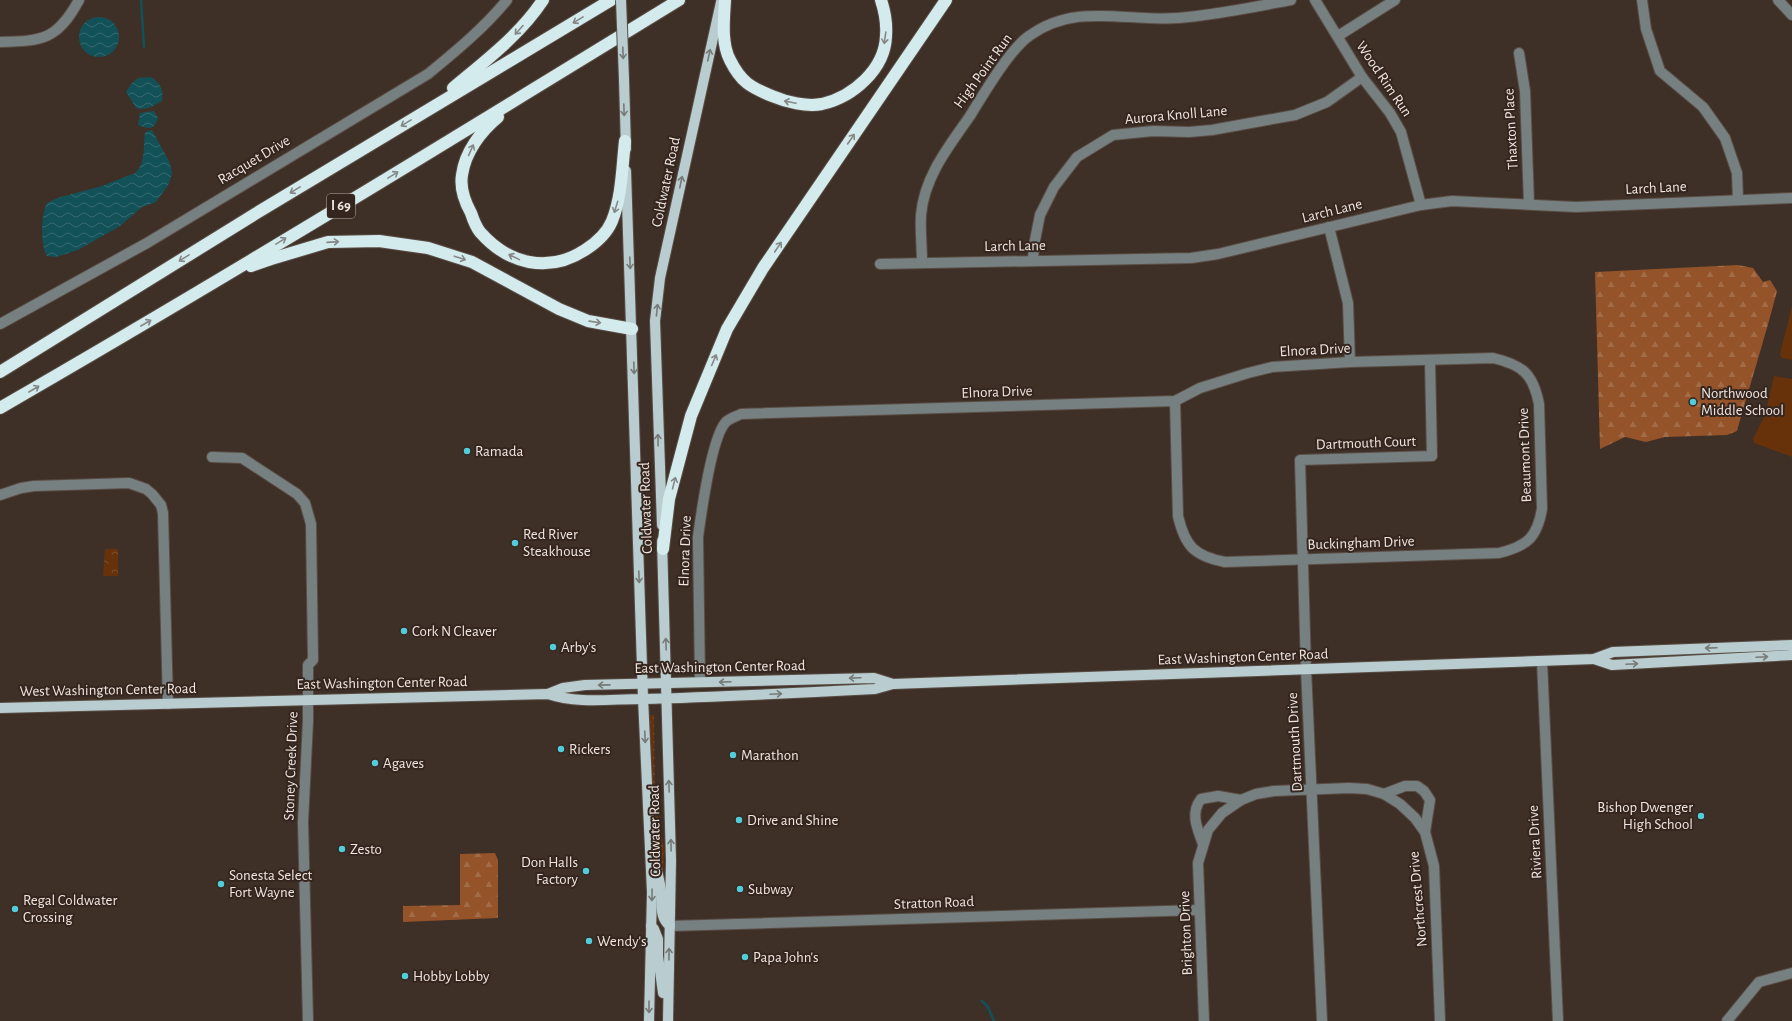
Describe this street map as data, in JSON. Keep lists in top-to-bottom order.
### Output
{
  "streets": {
    "highway": ["I 69"],
    "main road": ["Coldwater Road", "East Washington Center Road", "West Washington Center Road"],
    "street": [
      "High Point Run",
      "Wood Rim Run",
      "Aurora Knoll Lane",
      "Thaxton Place",
      "Racquet Drive",
      "Larch Lane",
      "Elnora Drive",
      "Dartmouth Court",
      "Beaumont Drive",
      "Buckingham Drive",
      "Dartmouth Drive",
      "Stoney Creek Drive",
      "Riviera Drive",
      "Northcrest Drive",
      "Stratton Road",
      "Brighton Drive"
    ]
  },
  "crossings": [
    ["High Point Run", "Larch Lane"],
    ["Wood Rim Run", "Aurora Knoll Lane"],
    ["Wood Rim Run", "Larch Lane"],
    ["Aurora Knoll Lane", "Larch Lane"],
    ["Thaxton Place", "Larch Lane"],
    ["Coldwater Road", "East Washington Center Road"],
    ["Coldwater Road", "Stratton Road"],
    ["Elnora Drive", "Dartmouth Court"],
    ["Elnora Drive", "Beaumont Drive"],
    ["Elnora Drive", "Buckingham Drive"],
    ["Elnora Drive", "East Washington Center Road"],
    ["Dartmouth Court", "Dartmouth Drive"],
    ["Beaumont Drive", "Buckingham Drive"],
    ["Buckingham Drive", "Dartmouth Drive"],
    ["East Washington Center Road", "West Washington Center Road"],
    ["East Washington Center Road", "Dartmouth Drive"],
    ["East Washington Center Road", "Stoney Creek Drive"],
    ["East Washington Center Road", "Riviera Drive"],
    ["Dartmouth Drive", "Northcrest Drive"],
    ["Dartmouth Drive", "Brighton Drive"],
    ["Northcrest Drive", "Brighton Drive"],
    ["Stratton Road", "Brighton Drive"]
  ],
  "places": [
    "Northwood Middle School",
    "Ramada",
    "Red River Steakhouse",
    "Cork N Cleaver",
    "Arby's",
    "Rickers",
    "Marathon",
    "Agaves",
    "Bishop Dwenger High School",
    "Drive and Shine",
    "Zesto",
    "Don Halls Factory",
    "Sonesta Select Fort Wayne",
    "Subway",
    "Regal Coldwater Crossing",
    "Wendy's",
    "Papa John's",
    "Hobby Lobby"
  ]
}
